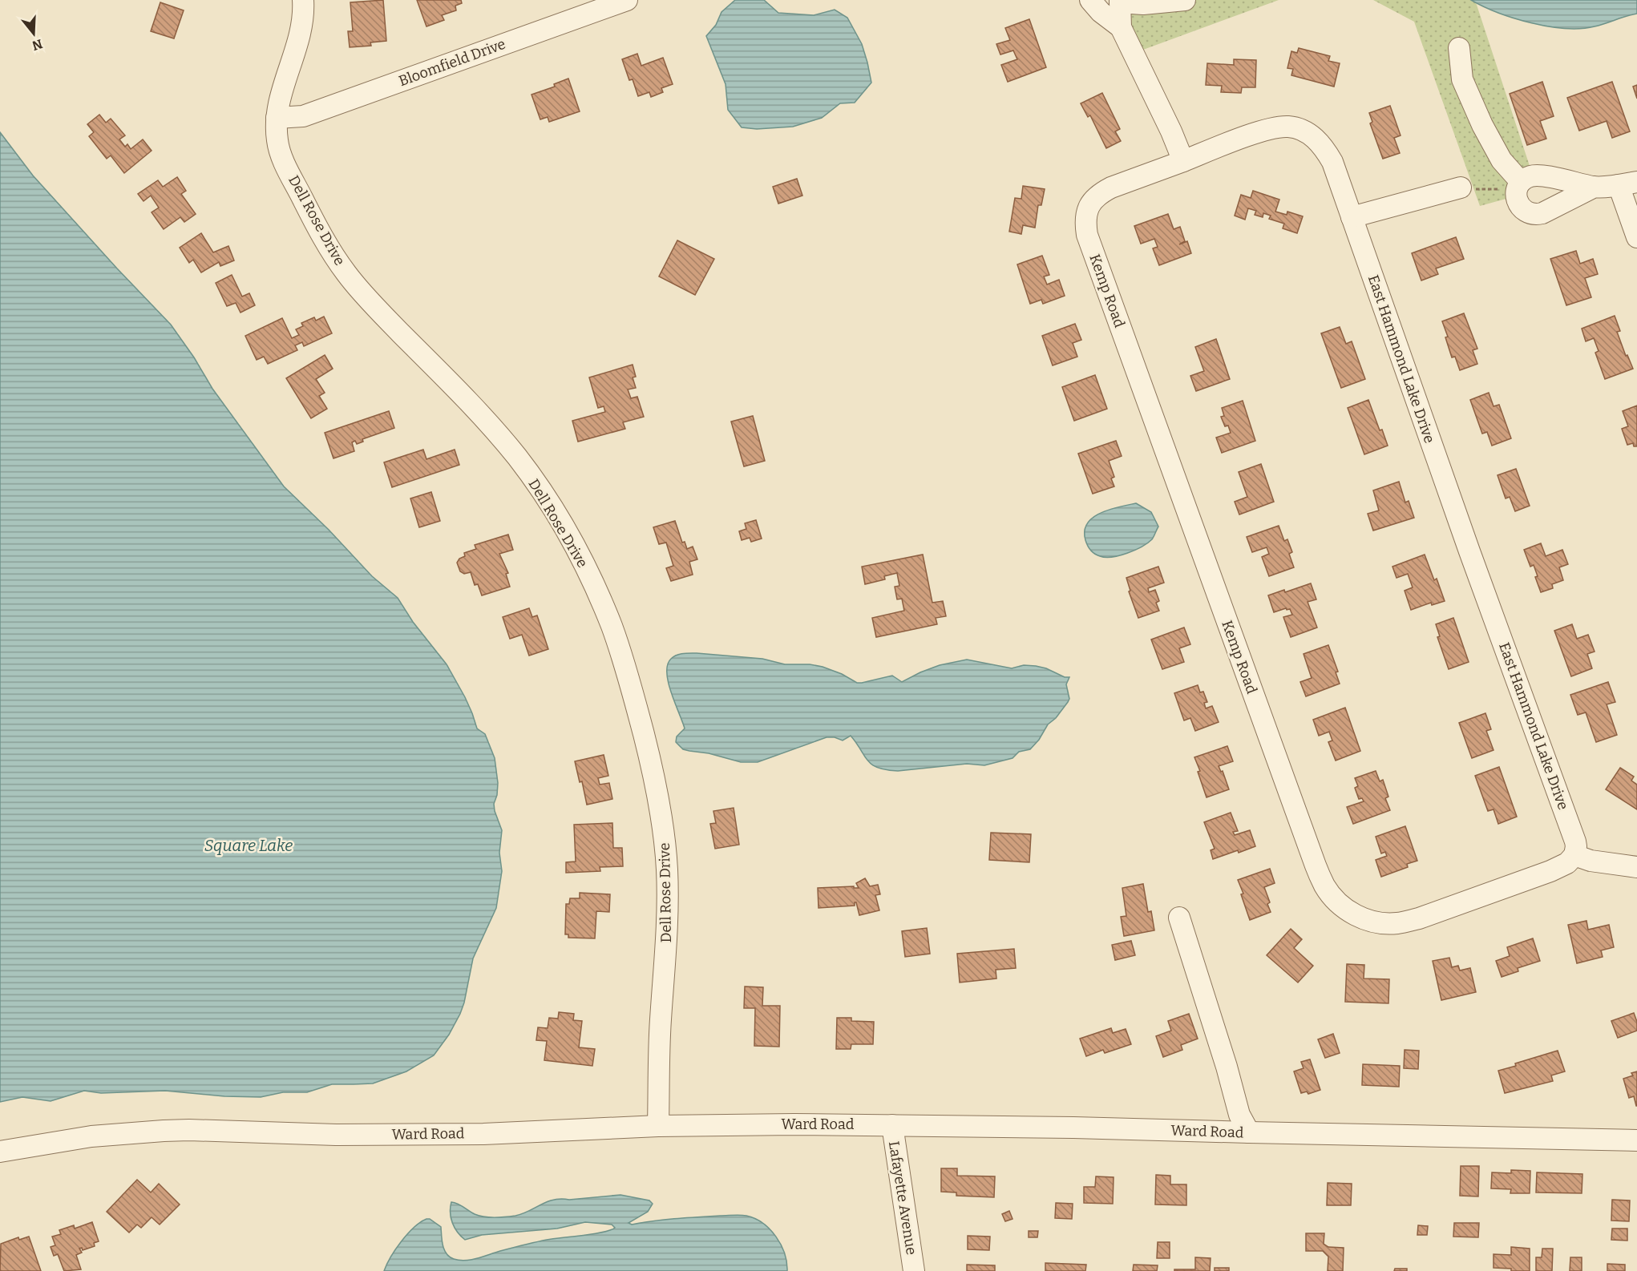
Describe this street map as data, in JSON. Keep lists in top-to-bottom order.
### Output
{
  "streets": {
    "street": [
      "Bloomfield Drive",
      "Dell Rose Drive",
      "Kemp Road",
      "East Hammond Lake Drive",
      "Ward Road",
      "Lafayette Avenue"
    ]
  },
  "crossings": [
    ["Bloomfield Drive", "Dell Rose Drive"],
    ["Dell Rose Drive", "Ward Road"],
    ["Kemp Road", "East Hammond Lake Drive"],
    ["Ward Road", "Lafayette Avenue"]
  ],
  "water": ["Square Lake"],
  "north": "bottom"
}
